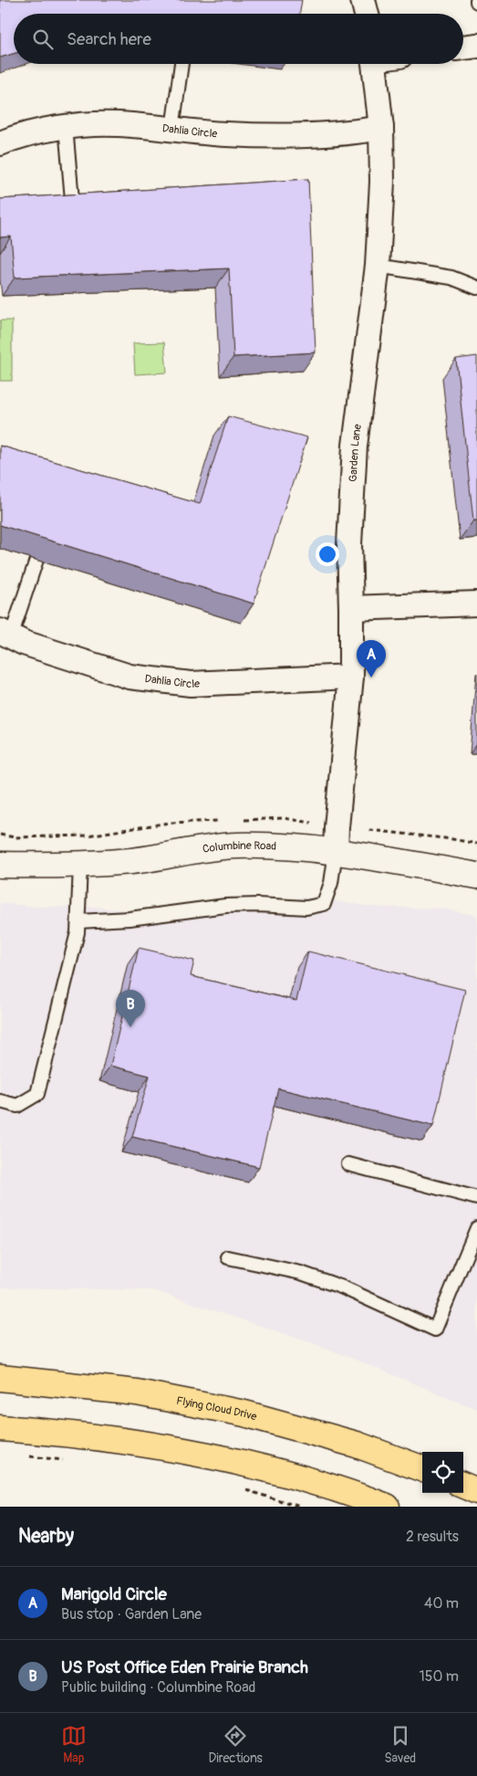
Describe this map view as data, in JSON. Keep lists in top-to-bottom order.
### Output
{
  "streets": {
    "main road": ["Flying Cloud Drive"],
    "street": ["Dahlia Circle", "Garden Lane", "Columbine Road"]
  },
  "crossings": [
    ["Dahlia Circle", "Garden Lane"],
    ["Garden Lane", "Columbine Road"]
  ],
  "page": {
    "search": "Search here",
    "pins": ["A", "B"],
    "heading": ["Nearby", "2 results"],
    "list": [
      {
        "mark": "A",
        "name": "Marigold Circle",
        "note": "Bus stop · Garden Lane",
        "value": "40 m"
      },
      {
        "mark": "B",
        "name": "US Post Office Eden Prairie Branch",
        "note": "Public building · Columbine Road",
        "value": "150 m"
      }
    ],
    "nav": ["Map", "Directions", "Saved"]
  }
}
